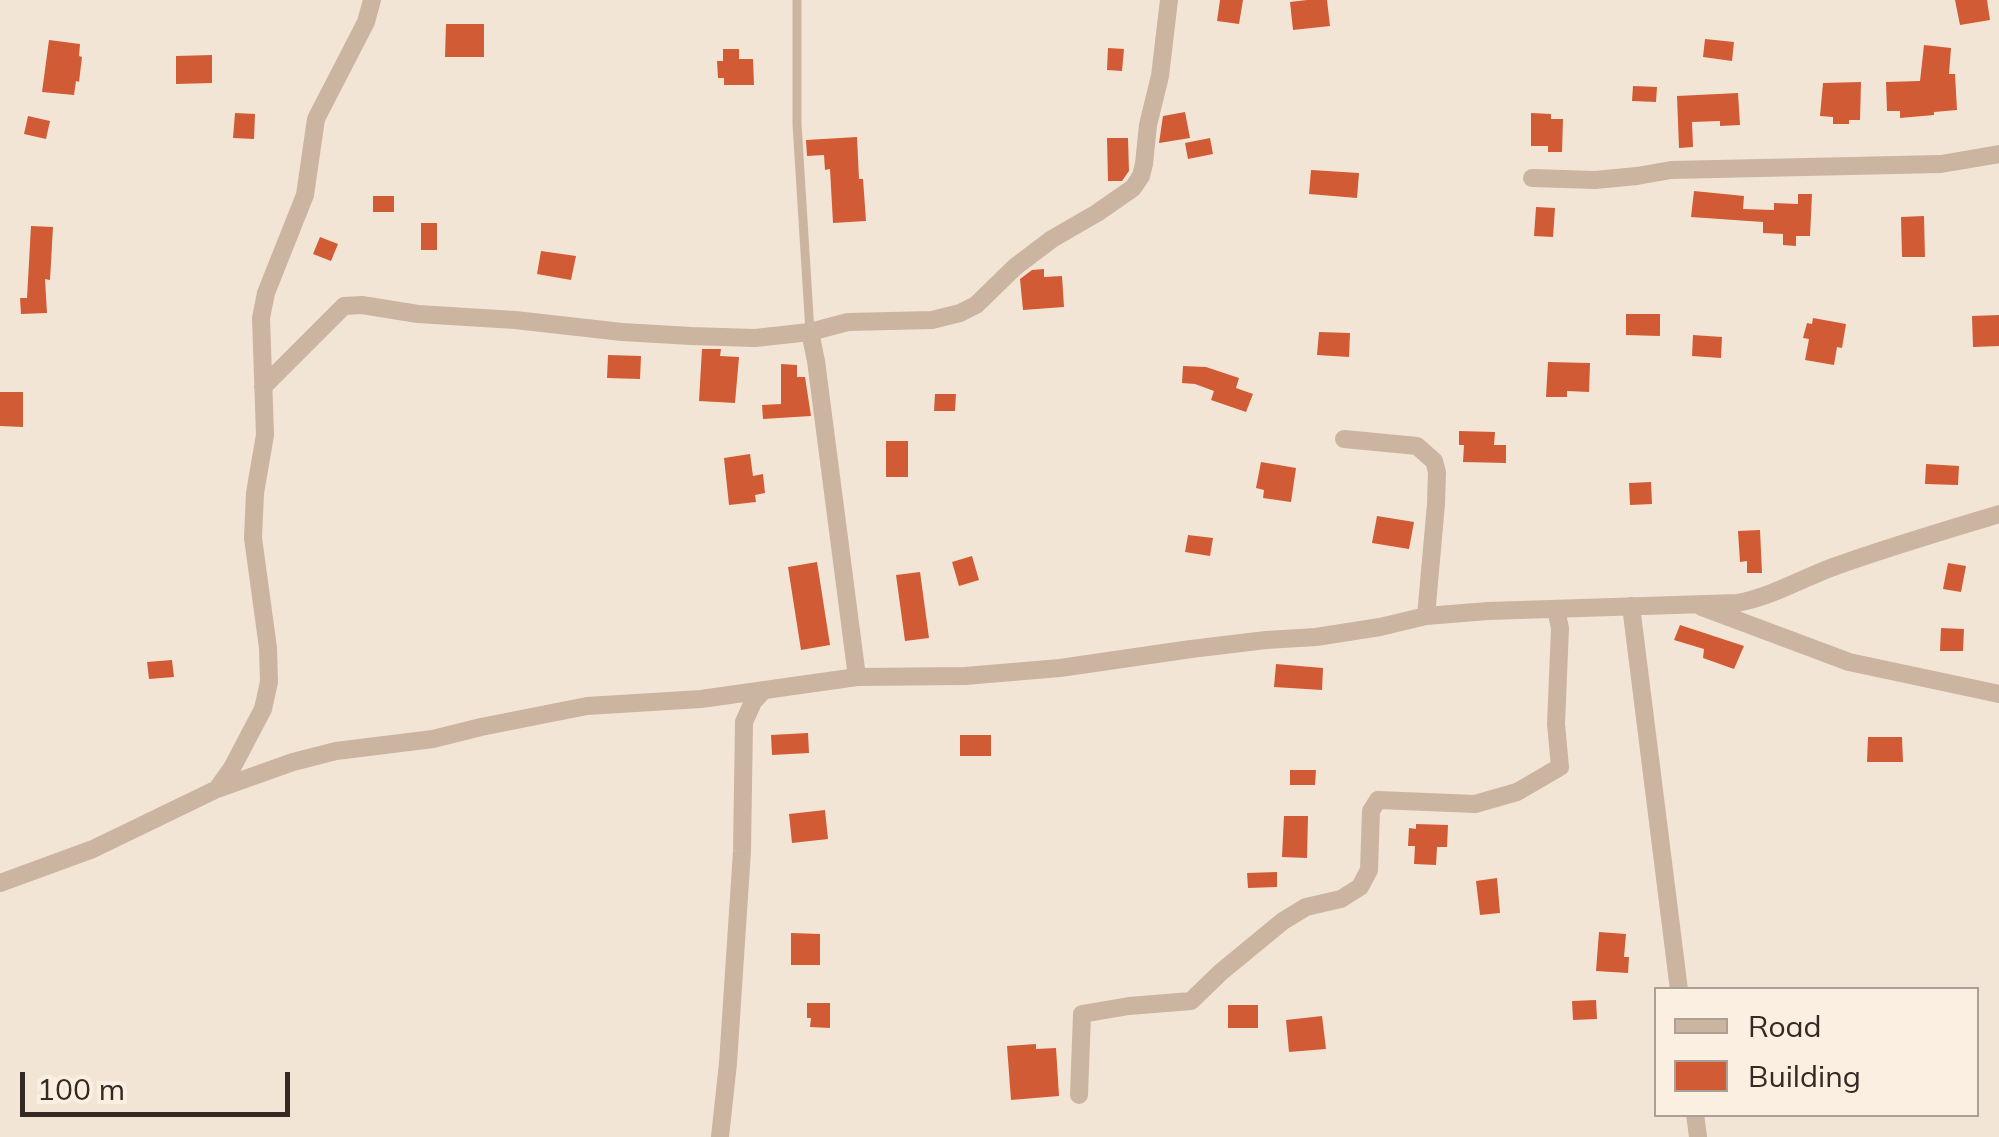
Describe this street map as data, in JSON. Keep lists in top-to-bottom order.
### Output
{
  "legend": ["Road", "Building"],
  "scale_bar": "100 m"
}
